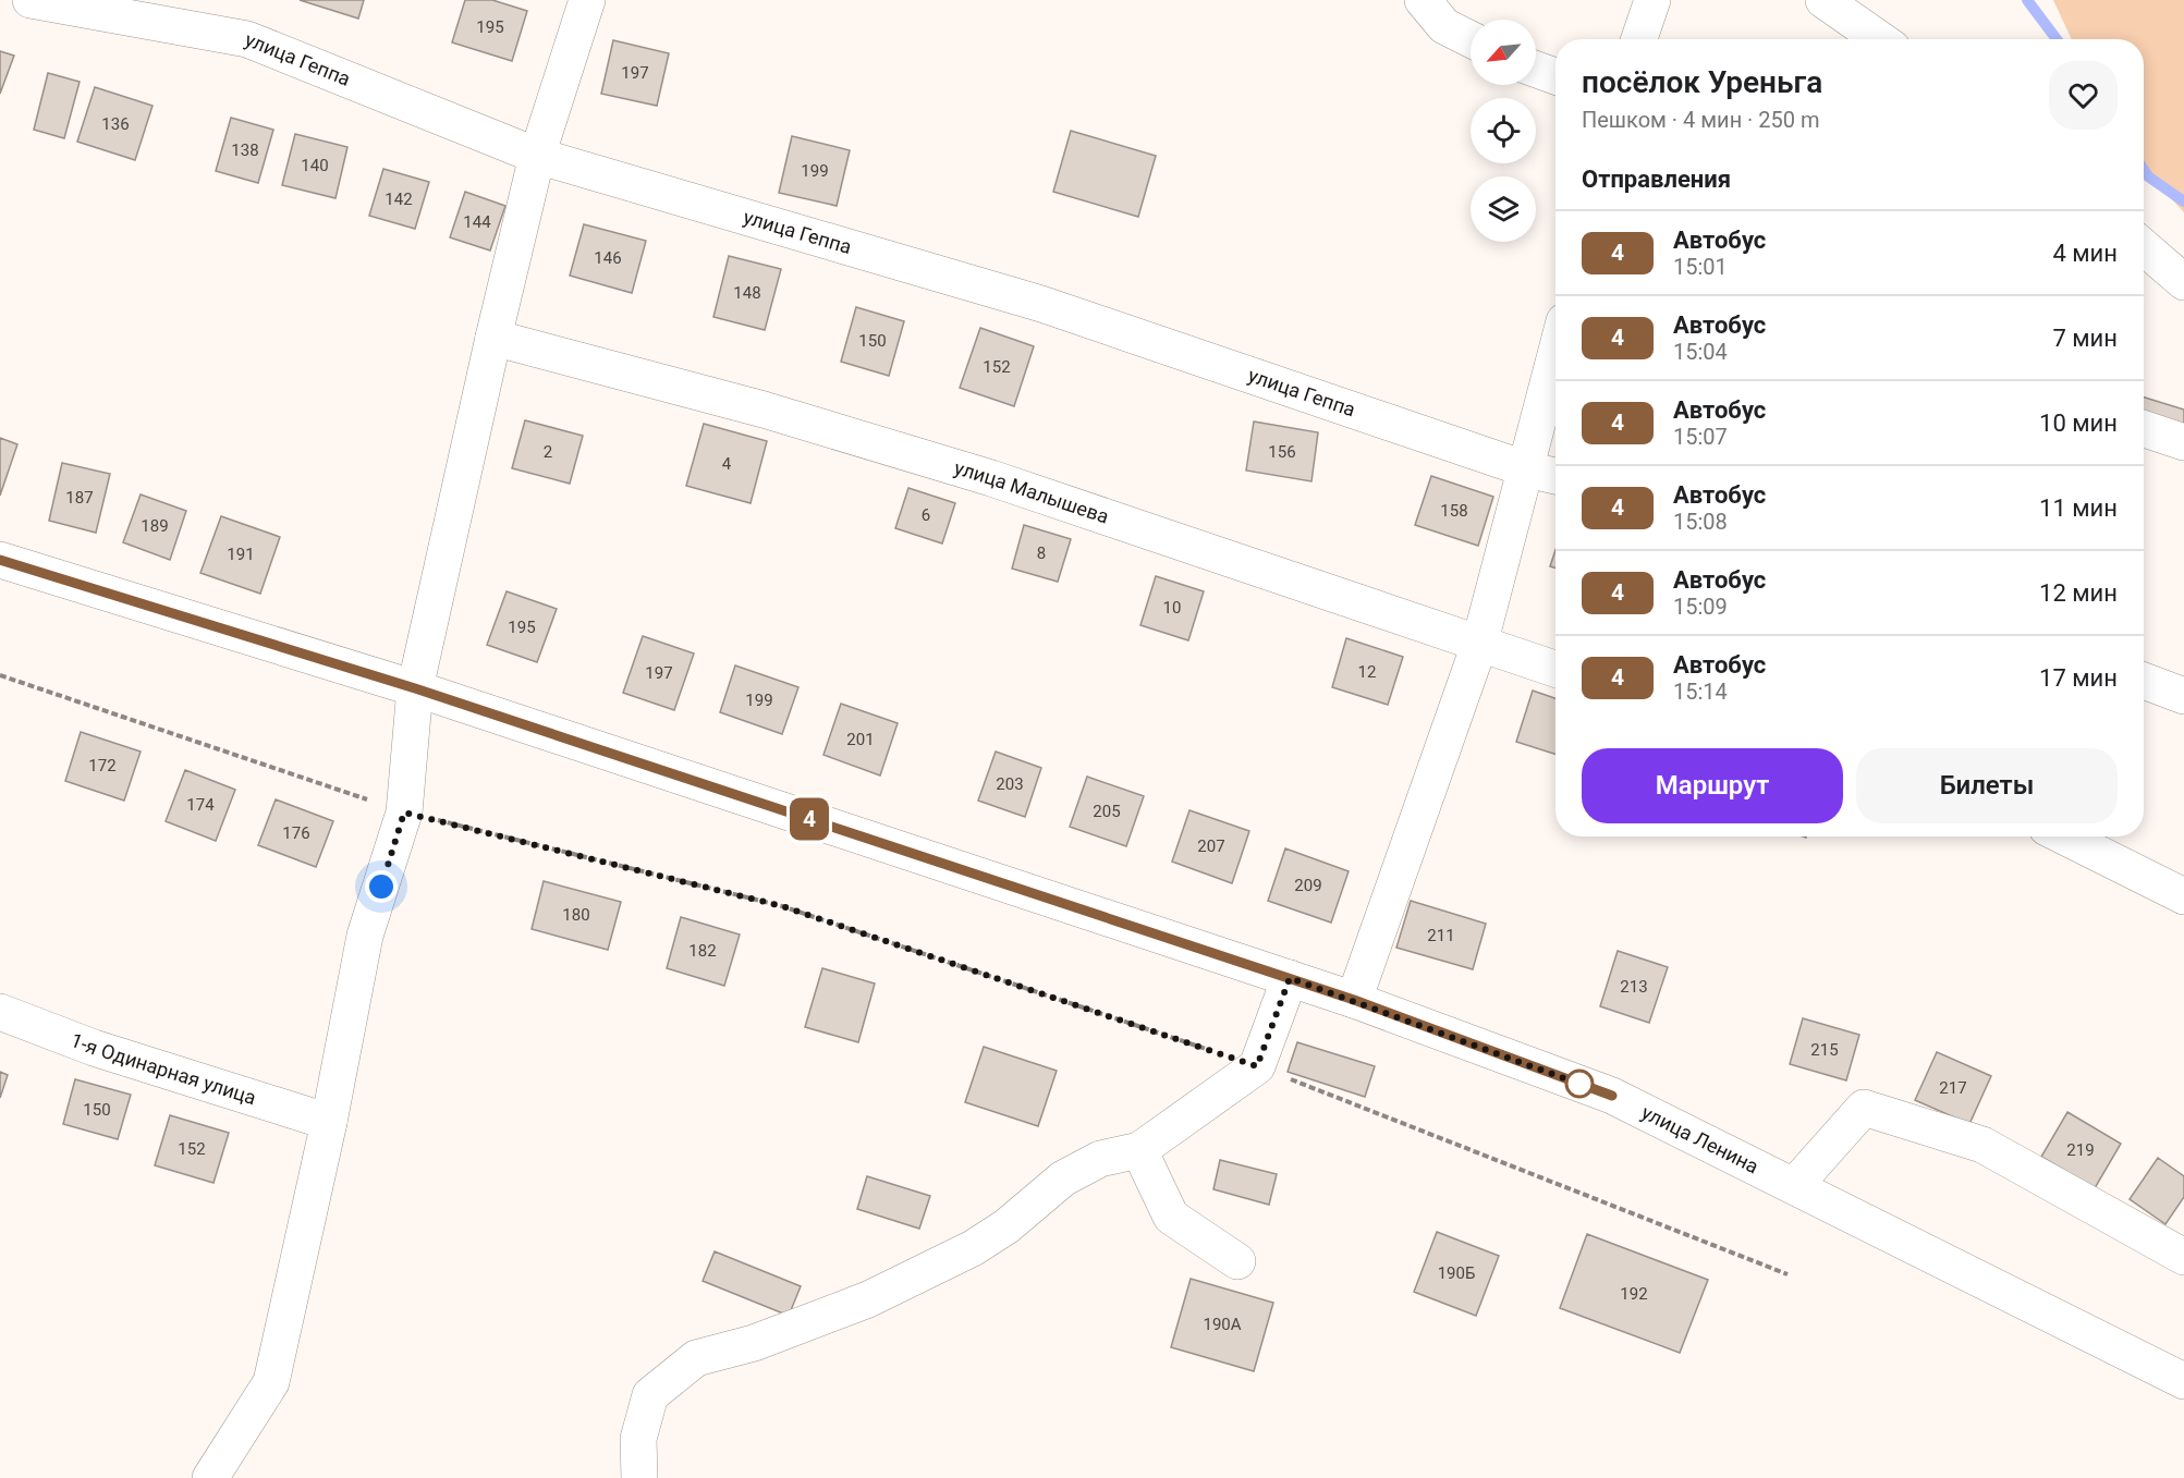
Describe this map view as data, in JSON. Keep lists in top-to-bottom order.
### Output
{
  "streets": {
    "street": [
      "улица Геппа",
      "улица Малышева",
      "1-я Одинарная улица",
      "улица Ленина"
    ]
  },
  "lines": ["bus line 4"],
  "house_numbers": [
    "195",
    "197",
    "136",
    "138",
    "140",
    "199",
    "142",
    "144",
    "146",
    "148",
    "150",
    "152",
    "2",
    "156",
    "4",
    "187",
    "158",
    "6",
    "189",
    "8",
    "191",
    "10",
    "195",
    "12",
    "197",
    "199",
    "201",
    "172",
    "203",
    "174",
    "205",
    "176",
    "207",
    "209",
    "180",
    "211",
    "182",
    "213",
    "215",
    "217",
    "150",
    "152",
    "219",
    "190Б",
    "192",
    "190А"
  ],
  "north": "bottom left",
  "page": {
    "on_map": "4",
    "heading": [
      ["посёлок Уреньга", "Пешком · 4 мин · 250 m"],
      "Отправления"
    ],
    "list": [
      {
        "mark": "4",
        "name": "Автобус",
        "note": "15:01",
        "value": "4 мин"
      },
      {
        "mark": "4",
        "name": "Автобус",
        "note": "15:04",
        "value": "7 мин"
      },
      {
        "mark": "4",
        "name": "Автобус",
        "note": "15:07",
        "value": "10 мин"
      },
      {
        "mark": "4",
        "name": "Автобус",
        "note": "15:08",
        "value": "11 мин"
      },
      {
        "mark": "4",
        "name": "Автобус",
        "note": "15:09",
        "value": "12 мин"
      },
      {
        "mark": "4",
        "name": "Автобус",
        "note": "15:14",
        "value": "17 мин"
      }
    ],
    "buttons": ["Маршрут", "Билеты"]
  }
}
